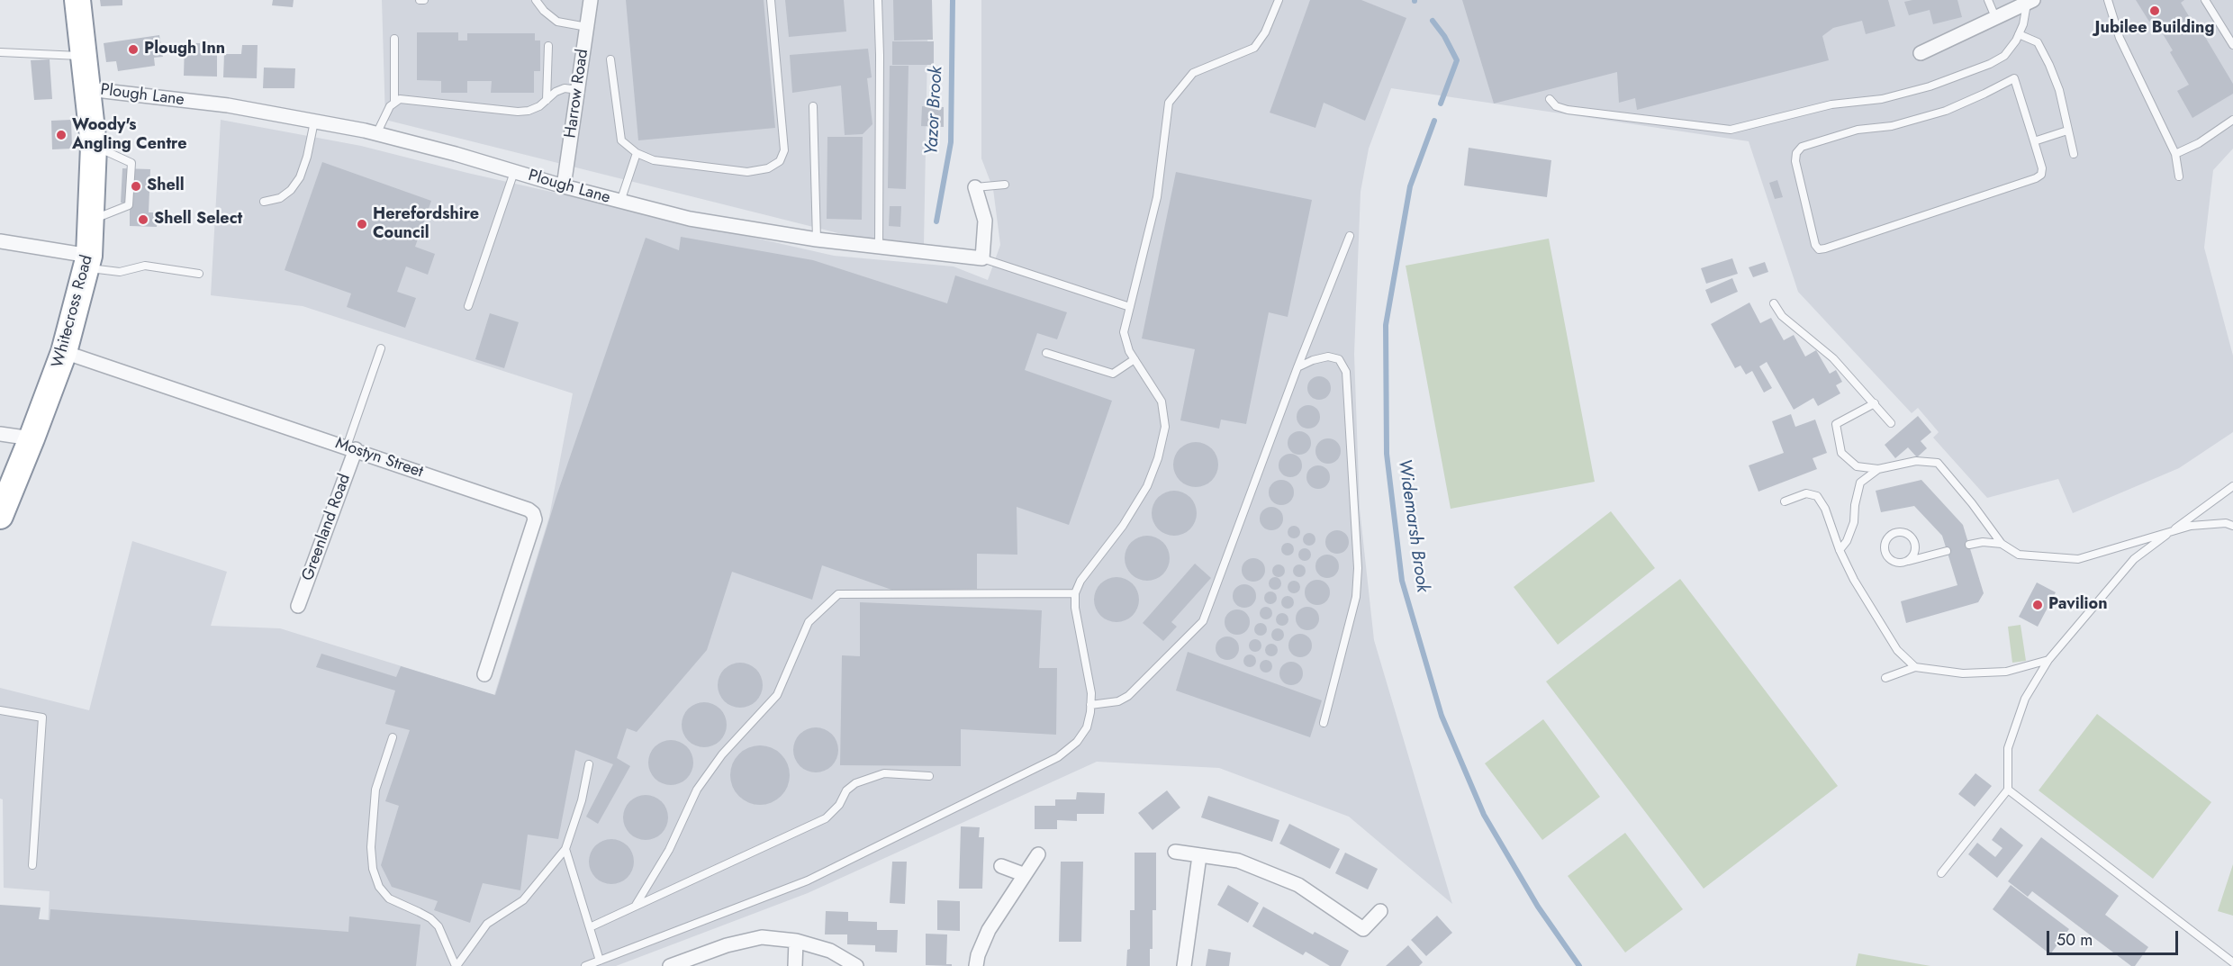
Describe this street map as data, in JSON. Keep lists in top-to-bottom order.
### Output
{
  "streets": {
    "highway": ["Whitecross Road"],
    "street": [
      "Harrow Road",
      "Plough Lane",
      "Mostyn Street",
      "Greenland Road"
    ]
  },
  "crossings": [
    ["Harrow Road", "Plough Lane"],
    ["Plough Lane", "Whitecross Road"],
    ["Whitecross Road", "Mostyn Street"],
    ["Mostyn Street", "Greenland Road"]
  ],
  "water": ["Yazor Brook", "Widemarsh Brook"],
  "places": [
    "Jubilee Building",
    "Plough Inn",
    "Woody's Angling Centre",
    "Shell",
    "Shell Select",
    "Herefordshire Council",
    "Pavilion"
  ],
  "scale_bar": "50 m"
}
